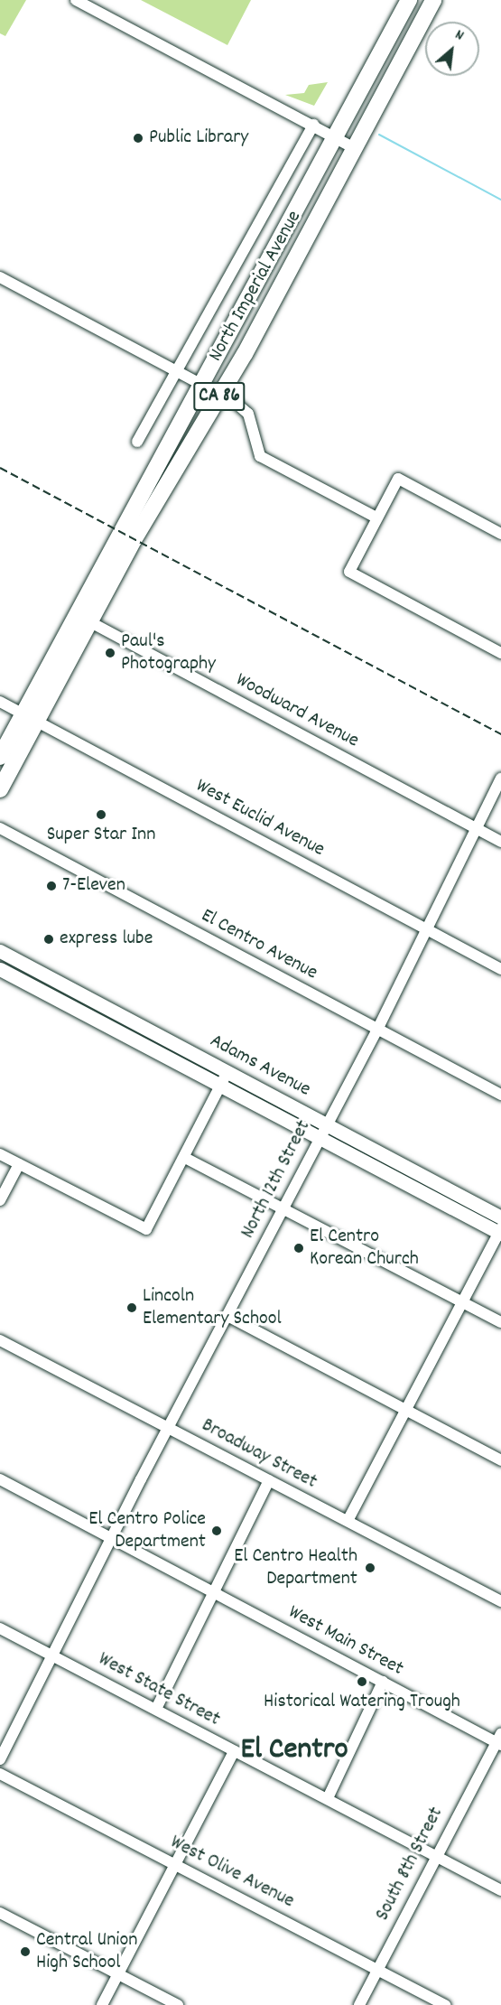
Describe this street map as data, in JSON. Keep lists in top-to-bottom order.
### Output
{
  "streets": {
    "highway": ["North Imperial Avenue", "CA 86"],
    "main road": ["Adams Avenue"],
    "street": [
      "Woodward Avenue",
      "West Euclid Avenue",
      "El Centro Avenue",
      "North 12th Street",
      "Broadway Street",
      "West Main Street",
      "West State Street",
      "South 8th Street",
      "West Olive Avenue"
    ]
  },
  "crossings": [
    ["North Imperial Avenue", "Woodward Avenue"],
    ["North Imperial Avenue", "West Euclid Avenue"],
    ["Woodward Avenue", "North 12th Street"],
    ["West Euclid Avenue", "North 12th Street"],
    ["El Centro Avenue", "North 12th Street"],
    ["Adams Avenue", "North 12th Street"],
    ["North 12th Street", "Broadway Street"],
    ["North 12th Street", "West Main Street"],
    ["North 12th Street", "West State Street"],
    ["West Main Street", "South 8th Street"],
    ["West State Street", "South 8th Street"],
    ["South 8th Street", "West Olive Avenue"]
  ],
  "districts": ["El Centro"],
  "places": [
    "Public Library",
    "Paul's Photography",
    "Super Star Inn",
    "7-Eleven",
    "express lube",
    "El Centro Korean Church",
    "Lincoln Elementary School",
    "El Centro Police Department",
    "El Centro Health Department",
    "Historical Watering Trough",
    "Central Union High School"
  ],
  "north": "top right"
}
